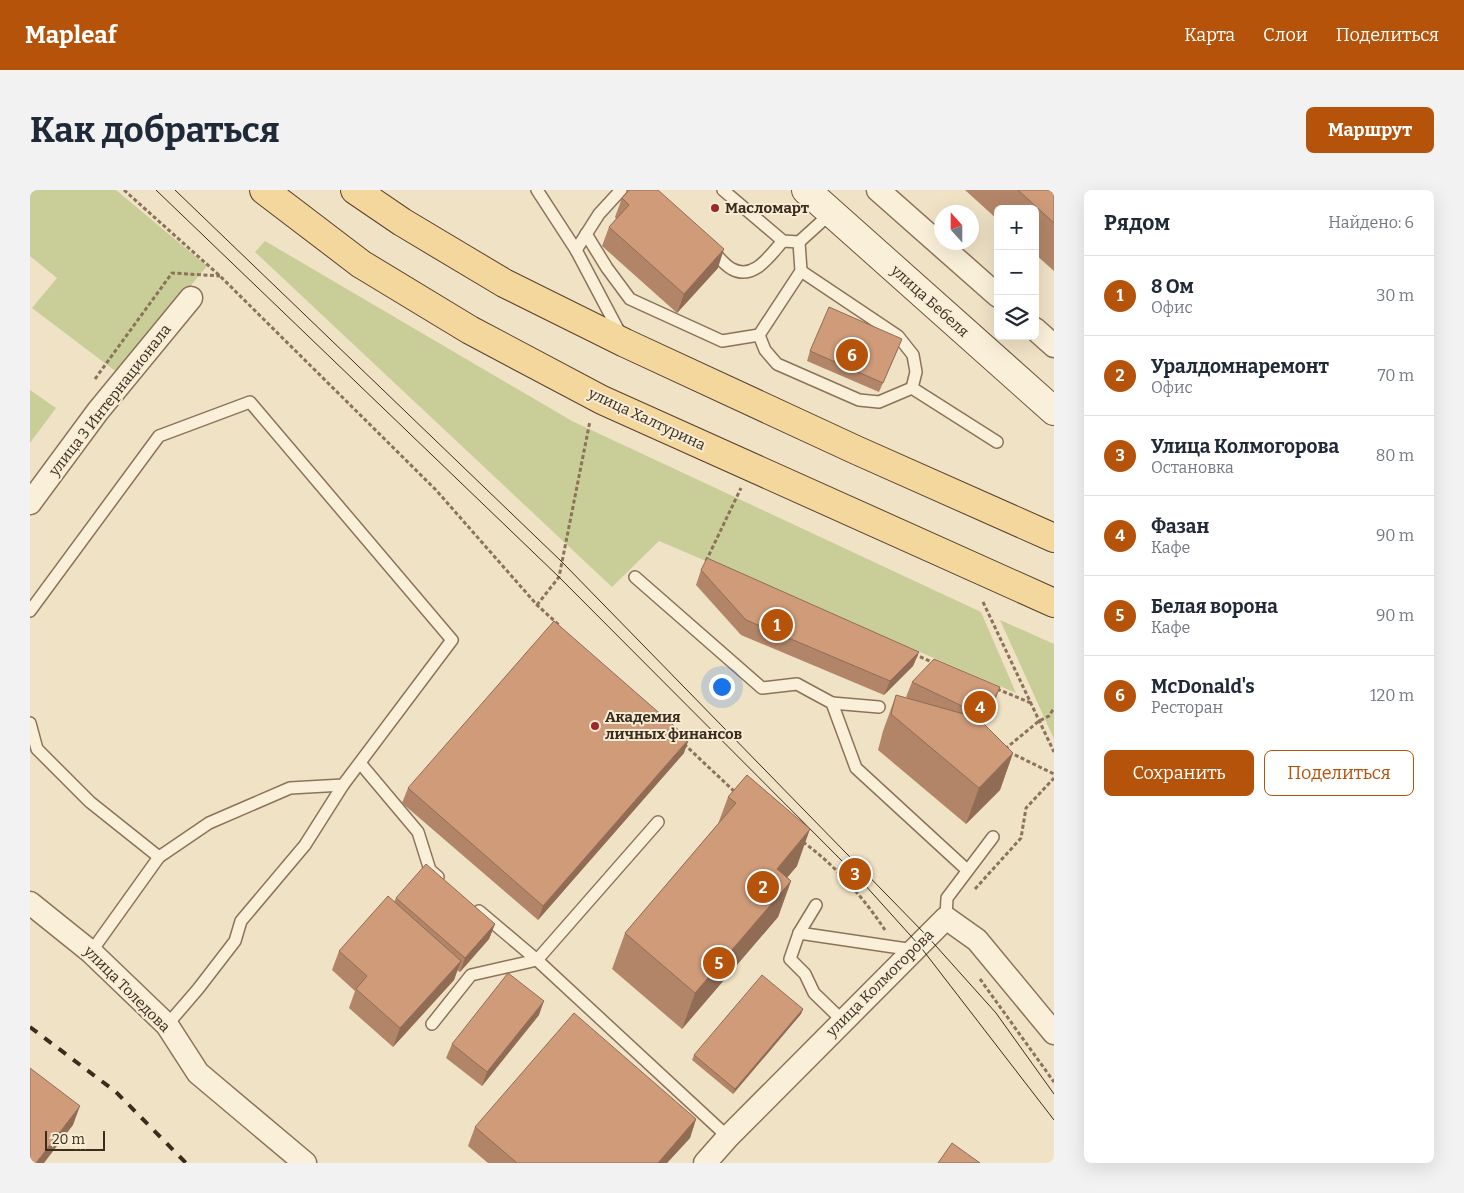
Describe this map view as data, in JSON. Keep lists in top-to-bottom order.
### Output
{
  "streets": {
    "main road": ["улица Бебеля", "улица Халтурина"],
    "street": ["улица 3 Интернационала", "улица Колмогорова", "улица Толедова"]
  },
  "places": ["Масломарт", "Академия личных финансов"],
  "scale_bar": "20 m",
  "north": "top",
  "page": {
    "header": "Mapleaf",
    "nav": ["Карта", "Слои", "Поделиться"],
    "buttons": [
      "Маршрут",
      ["Сохранить", "Поделиться"]
    ],
    "title": "Как добраться",
    "heading": ["Рядом", "Найдено: 6"],
    "map_buttons": ["+", "−"],
    "list": [
      {
        "mark": "1",
        "name": "8 Ом",
        "note": "Офис",
        "value": "30 m"
      },
      {
        "mark": "2",
        "name": "Уралдомнаремонт",
        "note": "Офис",
        "value": "70 m"
      },
      {
        "mark": "3",
        "name": "Улица Колмогорова",
        "note": "Остановка",
        "value": "80 m"
      },
      {
        "mark": "4",
        "name": "Фазан",
        "note": "Кафе",
        "value": "90 m"
      },
      {
        "mark": "5",
        "name": "Белая ворона",
        "note": "Кафе",
        "value": "90 m"
      },
      {
        "mark": "6",
        "name": "McDonald's",
        "note": "Ресторан",
        "value": "120 m"
      }
    ],
    "pins": [
      "6",
      "1",
      "4",
      "3",
      "2",
      "5"
    ],
    "scale": "20 m"
  }
}
